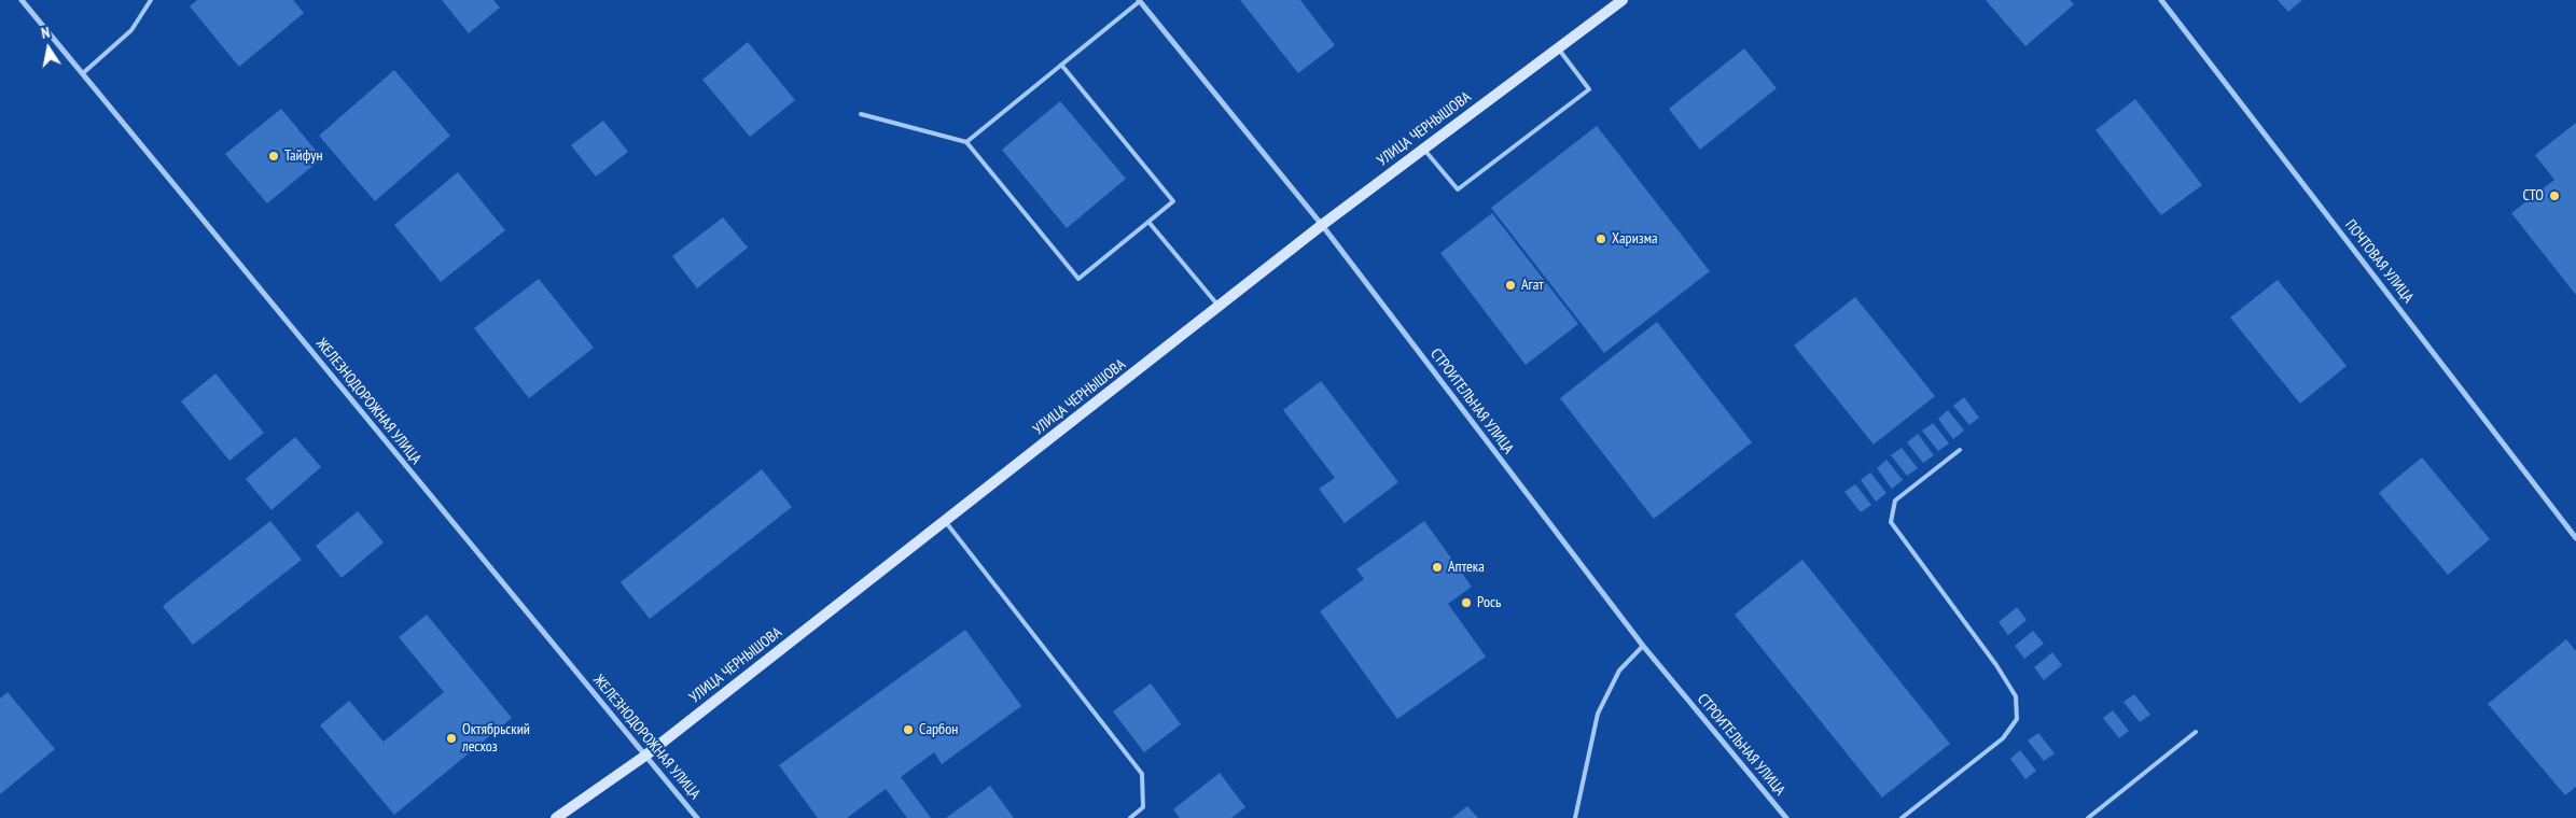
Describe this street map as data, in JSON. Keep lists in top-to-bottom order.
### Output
{
  "streets": {
    "street": [
      "УЛИЦА ЧЕРНЫШОВА",
      "ПОЧТОВАЯ УЛИЦА",
      "ЖЕЛЕЗНОДОРОЖНАЯ УЛИЦА",
      "СТРОИТЕЛЬНАЯ УЛИЦА"
    ]
  },
  "crossings": [
    ["УЛИЦА ЧЕРНЫШОВА", "ЖЕЛЕЗНОДОРОЖНАЯ УЛИЦА"],
    ["УЛИЦА ЧЕРНЫШОВА", "СТРОИТЕЛЬНАЯ УЛИЦА"]
  ],
  "places": [
    "Тайфун",
    "СТО",
    "Харизма",
    "Агат",
    "Аптека",
    "Рось",
    "Сарбон",
    "Октябрьский лесхоз"
  ],
  "north": "top"
}
